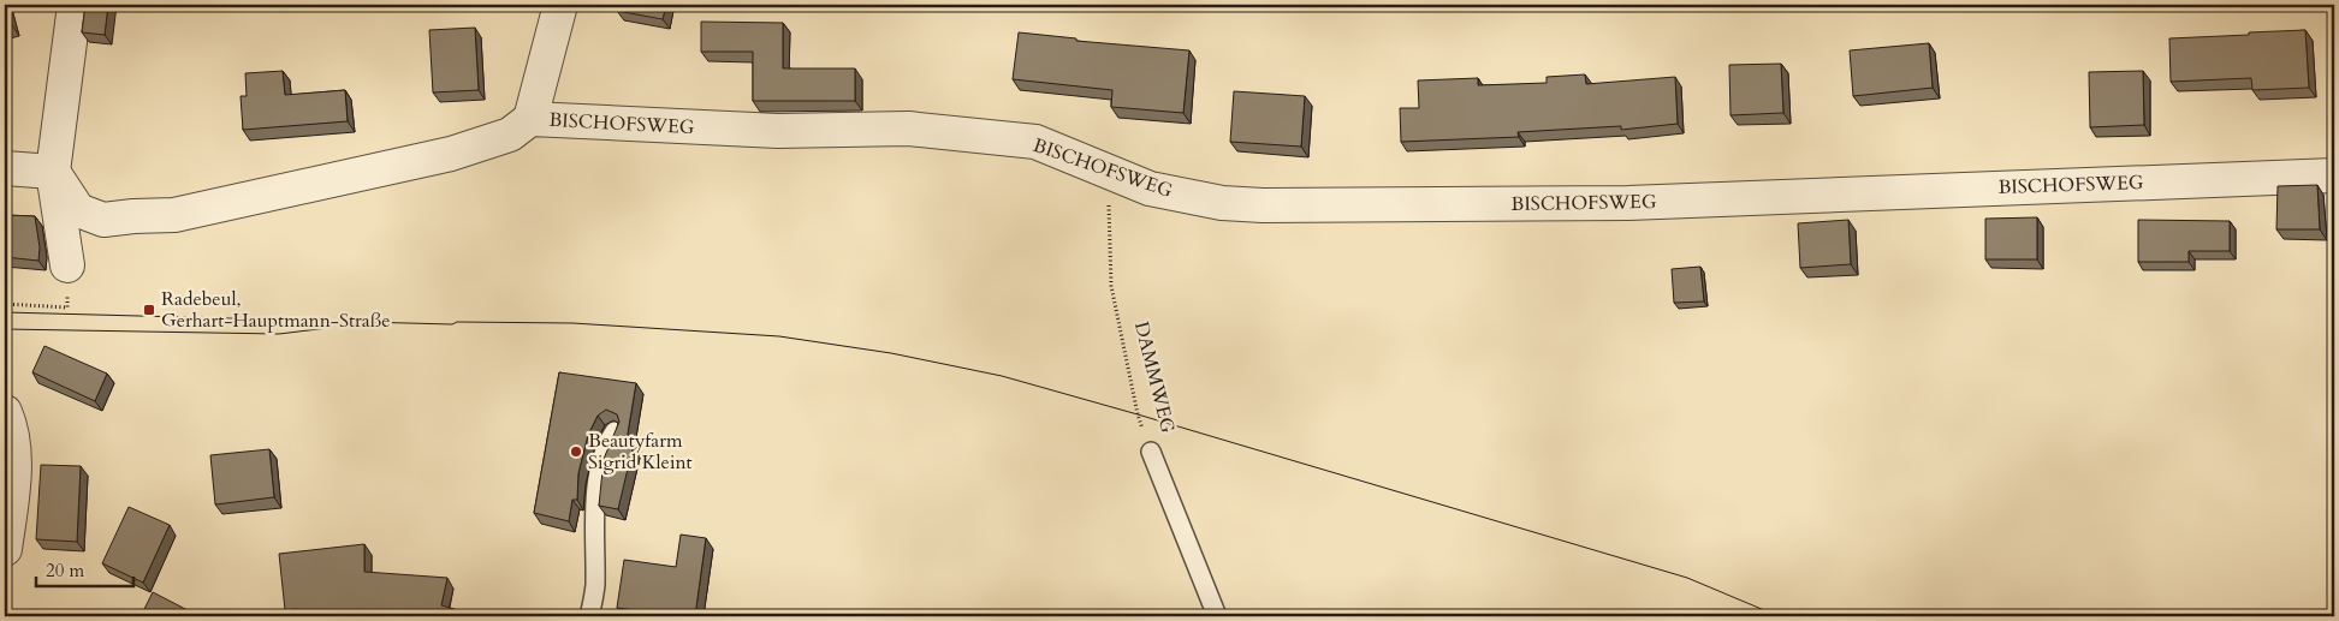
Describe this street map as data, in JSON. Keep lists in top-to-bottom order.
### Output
{
  "streets": {
    "street": ["BISCHOFSWEG"],
    "lane": ["DAMMWEG"]
  },
  "crossings": [
    ["BISCHOFSWEG", "DAMMWEG"]
  ],
  "places": {
    "transit": ["Radebeul, Gerhart-Hauptmann-Straße"],
    "other": ["Beautyfarm Sigrid Kleint"]
  },
  "scale_bar": "20 m"
}
